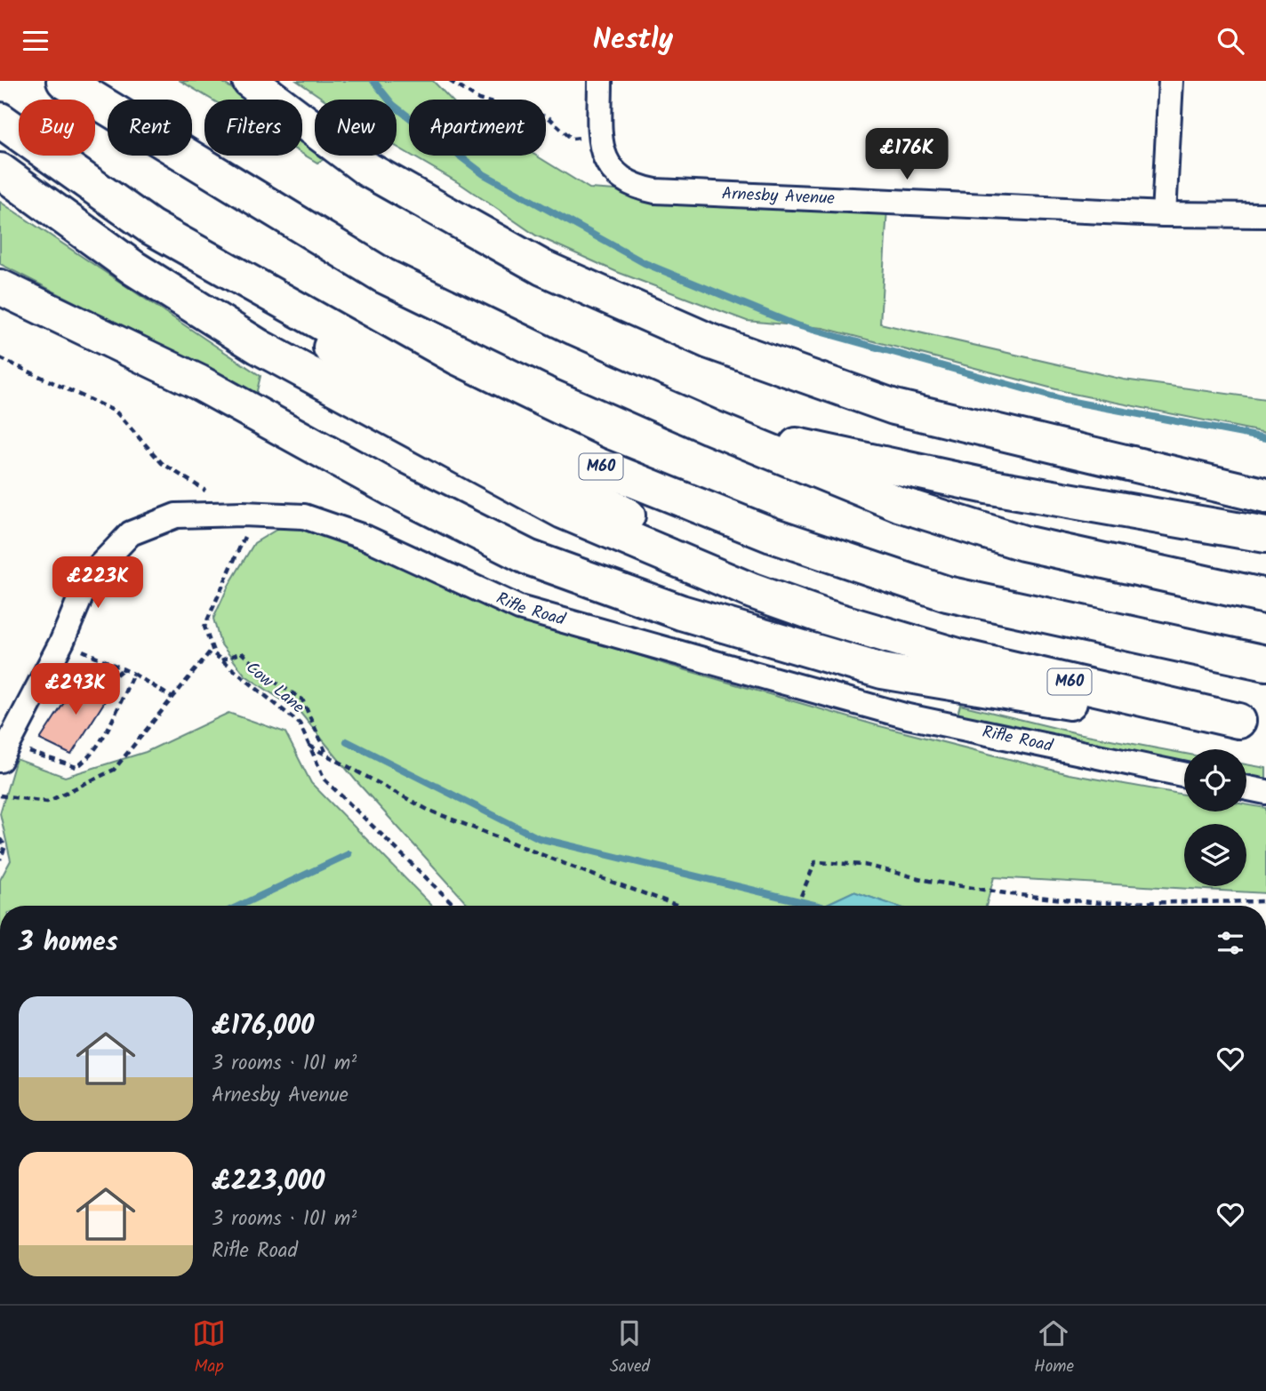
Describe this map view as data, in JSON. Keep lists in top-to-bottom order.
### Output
{
  "streets": {
    "highway": ["M60"],
    "street": ["Arnesby Avenue", "Rifle Road"],
    "path": ["Cow Lane"]
  },
  "page": {
    "header": "Nestly",
    "chip": [
      "Buy",
      "Rent",
      "Filters",
      "New",
      "Apartment"
    ],
    "price": ["£176K", "£223K", "£293K"],
    "heading": "3 homes",
    "list": [
      {
        "name": "£176,000",
        "note": "3 rooms · 101 m² · Arnesby Avenue"
      },
      {
        "name": "£223,000",
        "note": "3 rooms · 101 m² · Rifle Road"
      }
    ],
    "tabs": ["Map", "Saved", "Home"]
  }
}
